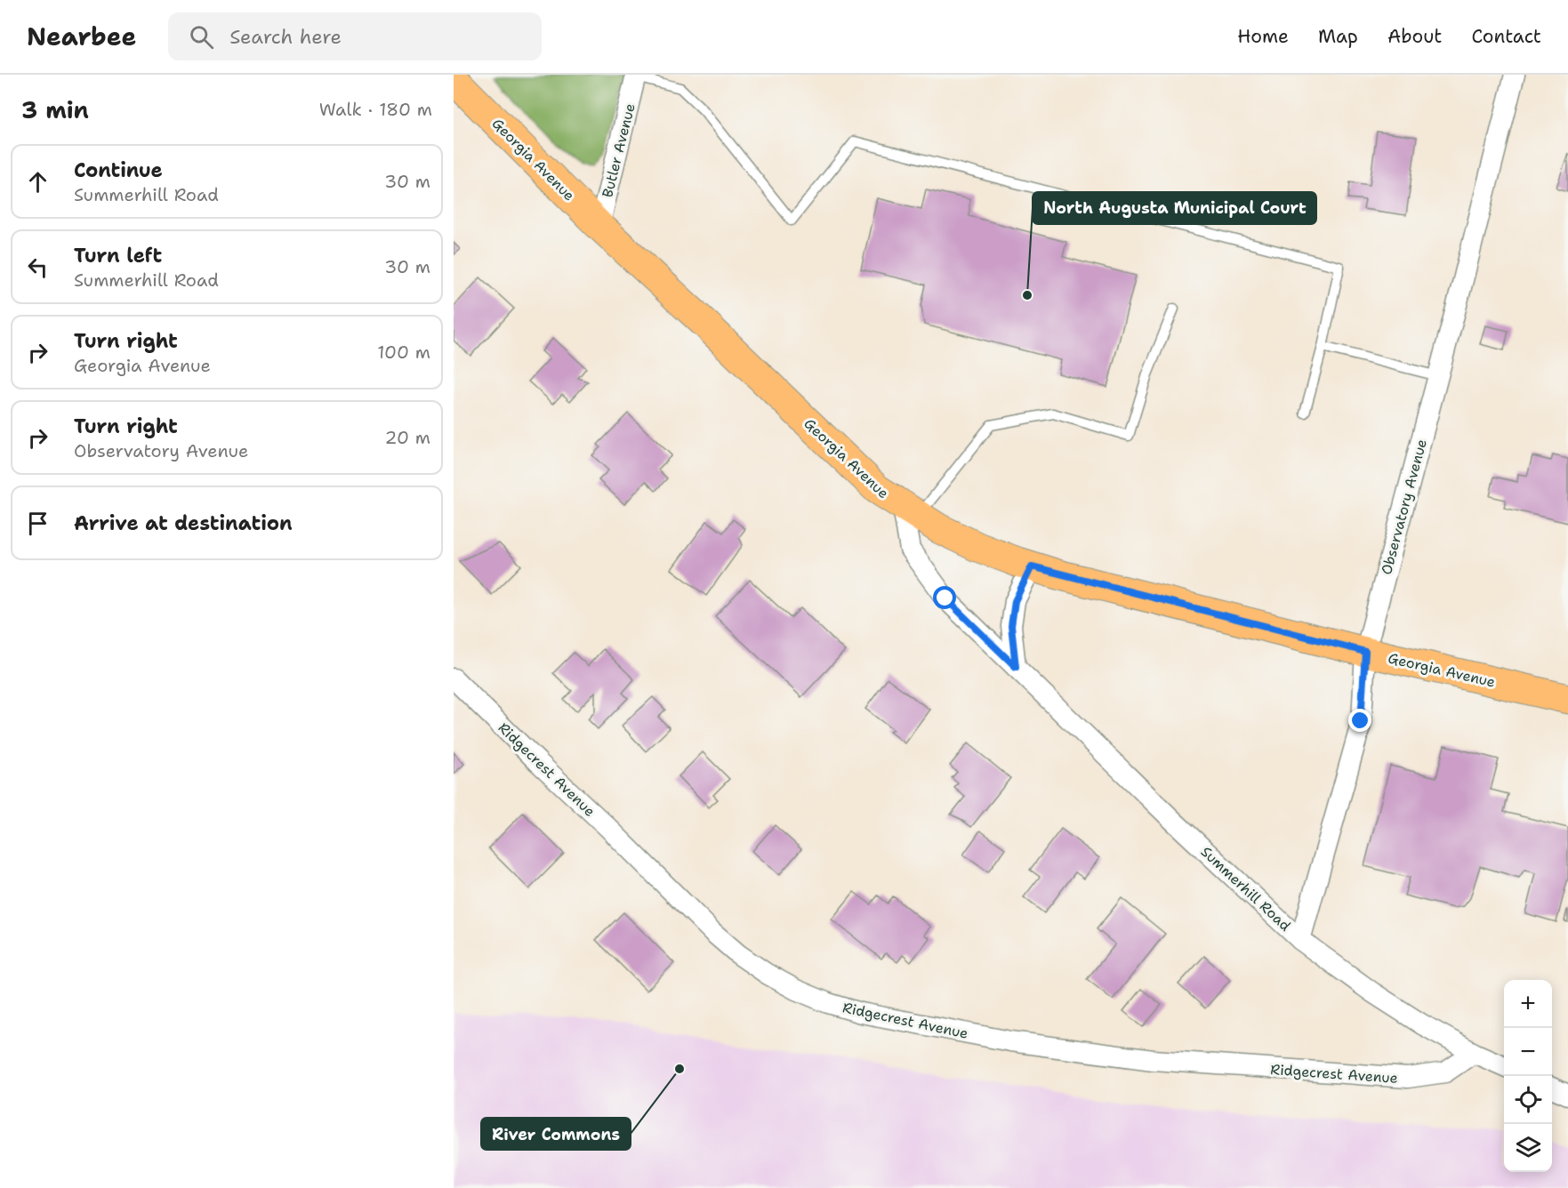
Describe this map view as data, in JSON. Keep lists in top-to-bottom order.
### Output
{
  "streets": {
    "main road": ["Georgia Avenue"],
    "street": [
      "Butler Avenue",
      "Observatory Avenue",
      "Ridgecrest Avenue",
      "Summerhill Road"
    ]
  },
  "crossings": [
    ["Butler Avenue", "Georgia Avenue"],
    ["Georgia Avenue", "Observatory Avenue"],
    ["Georgia Avenue", "Summerhill Road"],
    ["Observatory Avenue", "Summerhill Road"],
    ["Ridgecrest Avenue", "Summerhill Road"]
  ],
  "places": ["North Augusta Municipal Court", "River Commons"],
  "page": {
    "header": "Nearbee",
    "search": "Search here",
    "nav": [
      "Home",
      "Map",
      "About",
      "Contact"
    ],
    "heading": ["3 min", "Walk · 180 m"],
    "list": [
      ["Continue", "Summerhill Road", "30 m"],
      ["Turn left", "Summerhill Road", "30 m"],
      ["Turn right", "Georgia Avenue", "100 m"],
      ["Turn right", "Observatory Avenue", "20 m"],
      "Arrive at destination"
    ],
    "map_buttons": ["+", "−"]
  }
}
